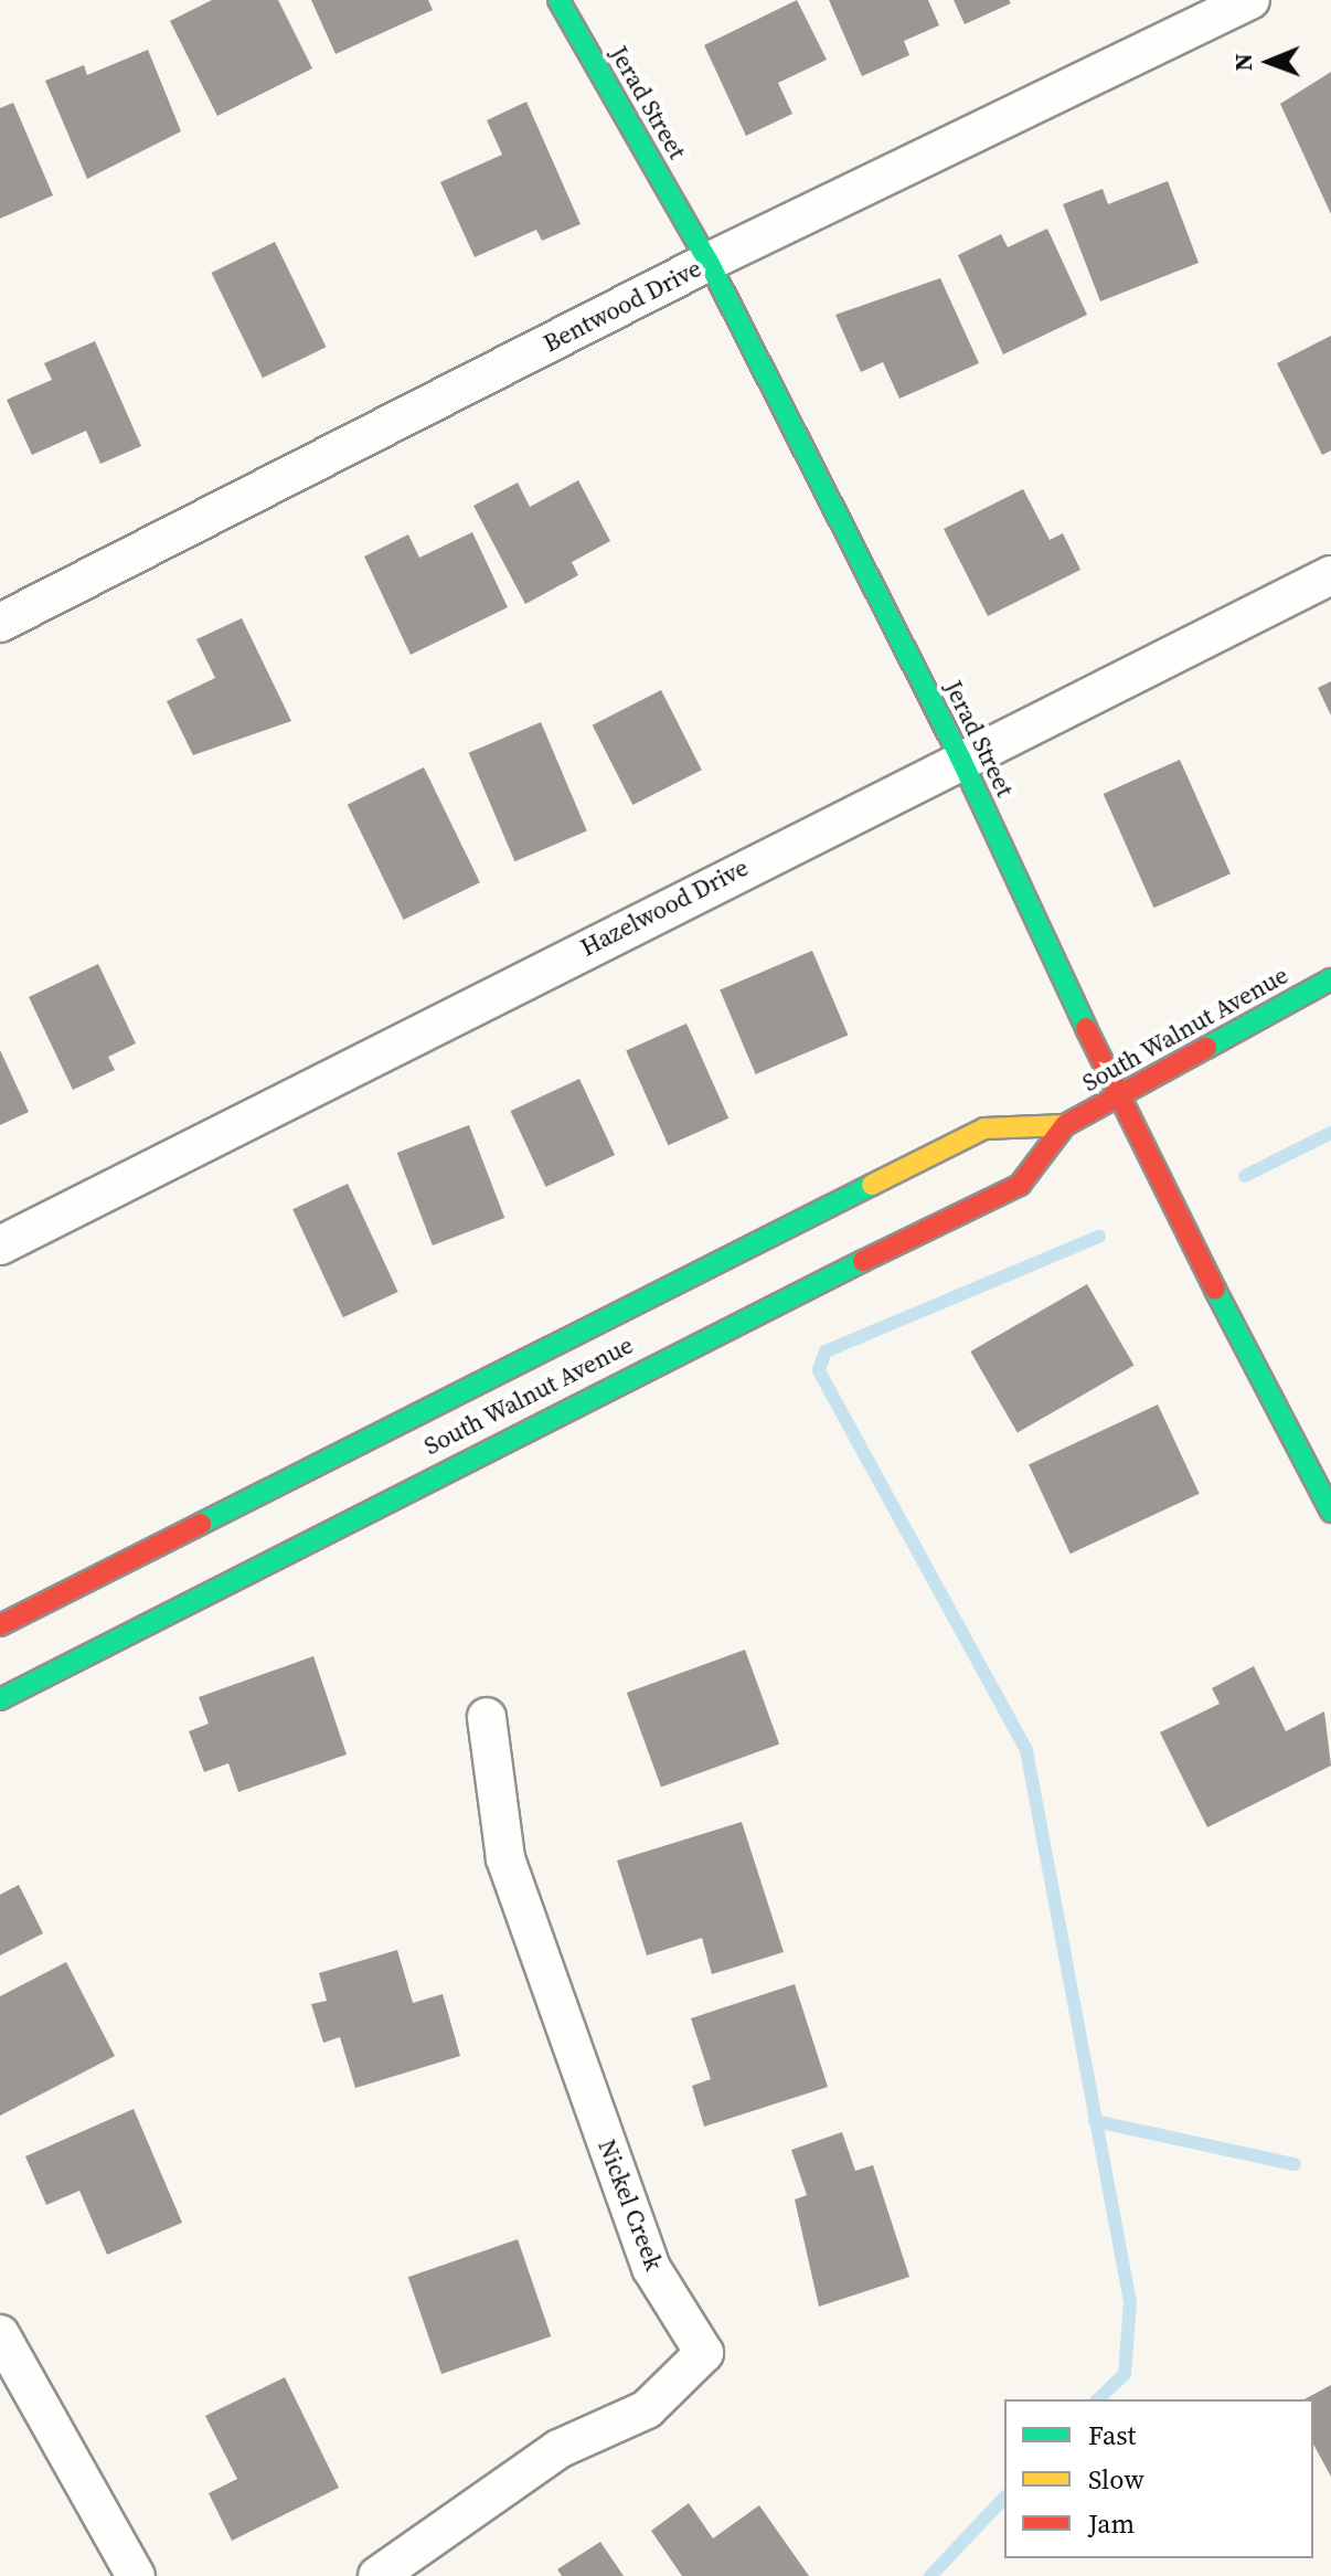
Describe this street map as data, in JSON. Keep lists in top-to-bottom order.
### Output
{
  "streets": {
    "street": [
      "Jerad Street",
      "Bentwood Drive",
      "Hazelwood Drive",
      "South Walnut Avenue",
      "Nickel Creek"
    ]
  },
  "crossings": [
    ["Jerad Street", "Bentwood Drive"],
    ["Jerad Street", "Hazelwood Drive"],
    ["Jerad Street", "South Walnut Avenue"]
  ],
  "legend": ["Fast", "Slow", "Jam"],
  "north": "left"
}
